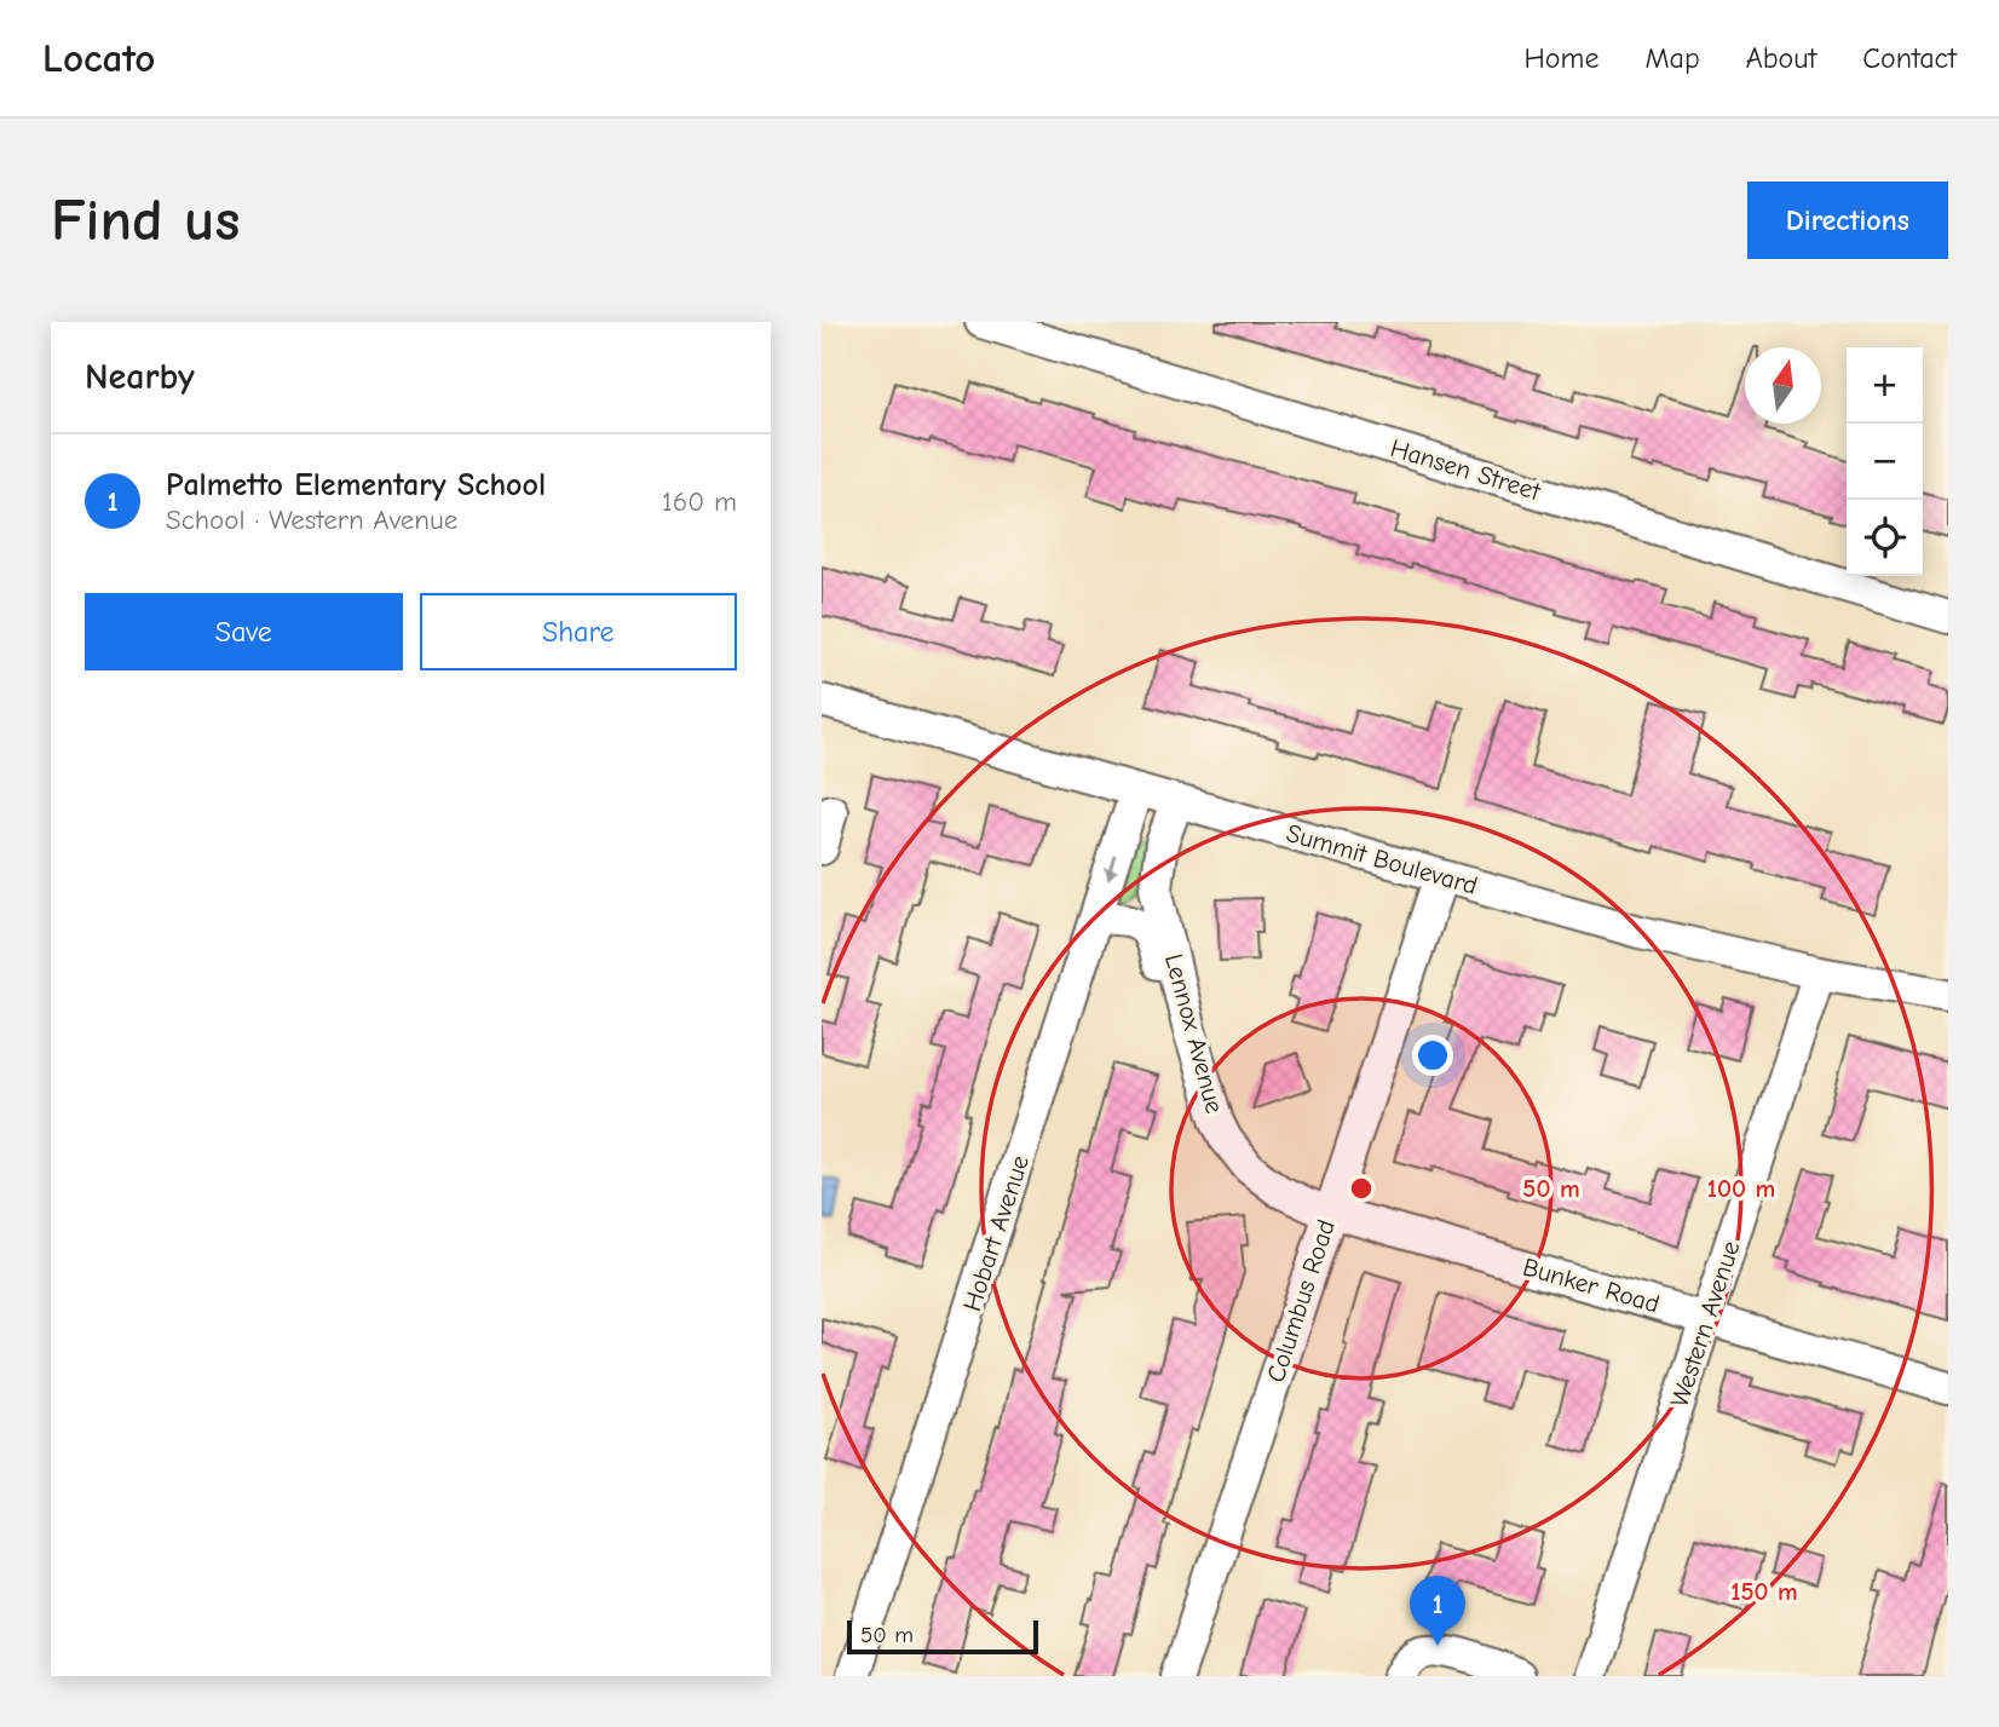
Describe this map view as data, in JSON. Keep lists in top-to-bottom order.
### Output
{
  "streets": {
    "street": [
      "Hansen Street",
      "Summit Boulevard",
      "Lennox Avenue",
      "Hobart Avenue",
      "Bunker Road",
      "Columbus Road",
      "Western Avenue"
    ]
  },
  "crossings": [
    ["Summit Boulevard", "Lennox Avenue"],
    ["Summit Boulevard", "Hobart Avenue"],
    ["Summit Boulevard", "Columbus Road"],
    ["Summit Boulevard", "Western Avenue"],
    ["Lennox Avenue", "Bunker Road"],
    ["Lennox Avenue", "Columbus Road"],
    ["Bunker Road", "Columbus Road"],
    ["Bunker Road", "Western Avenue"]
  ],
  "scale_bar": "50 m",
  "north": "top",
  "page": {
    "header": "Locato",
    "nav": [
      "Home",
      "Map",
      "About",
      "Contact"
    ],
    "buttons": [
      "Directions",
      ["Save", "Share"]
    ],
    "title": "Find us",
    "heading": "Nearby",
    "map_buttons": ["+", "−"],
    "list": [
      {
        "mark": "1",
        "name": "Palmetto Elementary School",
        "note": "School · Western Avenue",
        "value": "160 m"
      }
    ],
    "pins": "1",
    "scale": "50 m"
  },
  "rings": ["50 m", "100 m", "150 m"]
}
